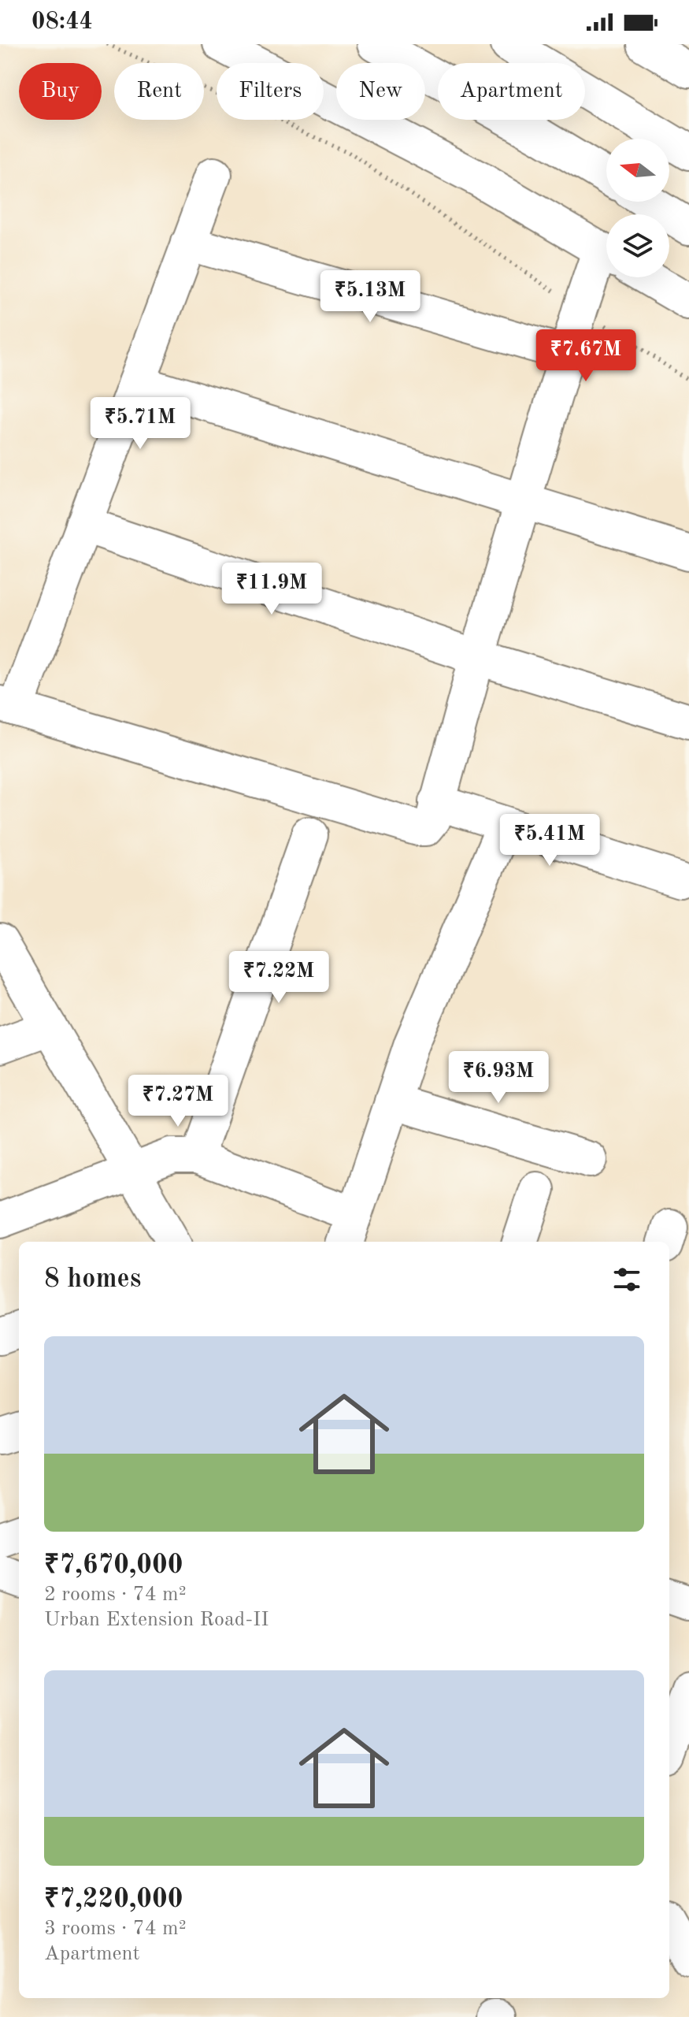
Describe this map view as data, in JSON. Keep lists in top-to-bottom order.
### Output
{
  "north": "left",
  "page": {
    "status": "08:44",
    "chip": [
      "Buy",
      "Rent",
      "Filters",
      "New",
      "Apartment"
    ],
    "price": [
      "₹5.13M",
      "₹7.67M",
      "₹5.71M",
      "₹11.9M",
      "₹5.41M",
      "₹7.22M",
      "₹6.93M",
      "₹7.27M"
    ],
    "heading": "8 homes",
    "list": [
      {
        "name": "₹7,670,000",
        "note": "2 rooms · 74 m² · Urban Extension Road-II"
      },
      {
        "name": "₹7,220,000",
        "note": "3 rooms · 74 m² · Apartment"
      }
    ]
  }
}
